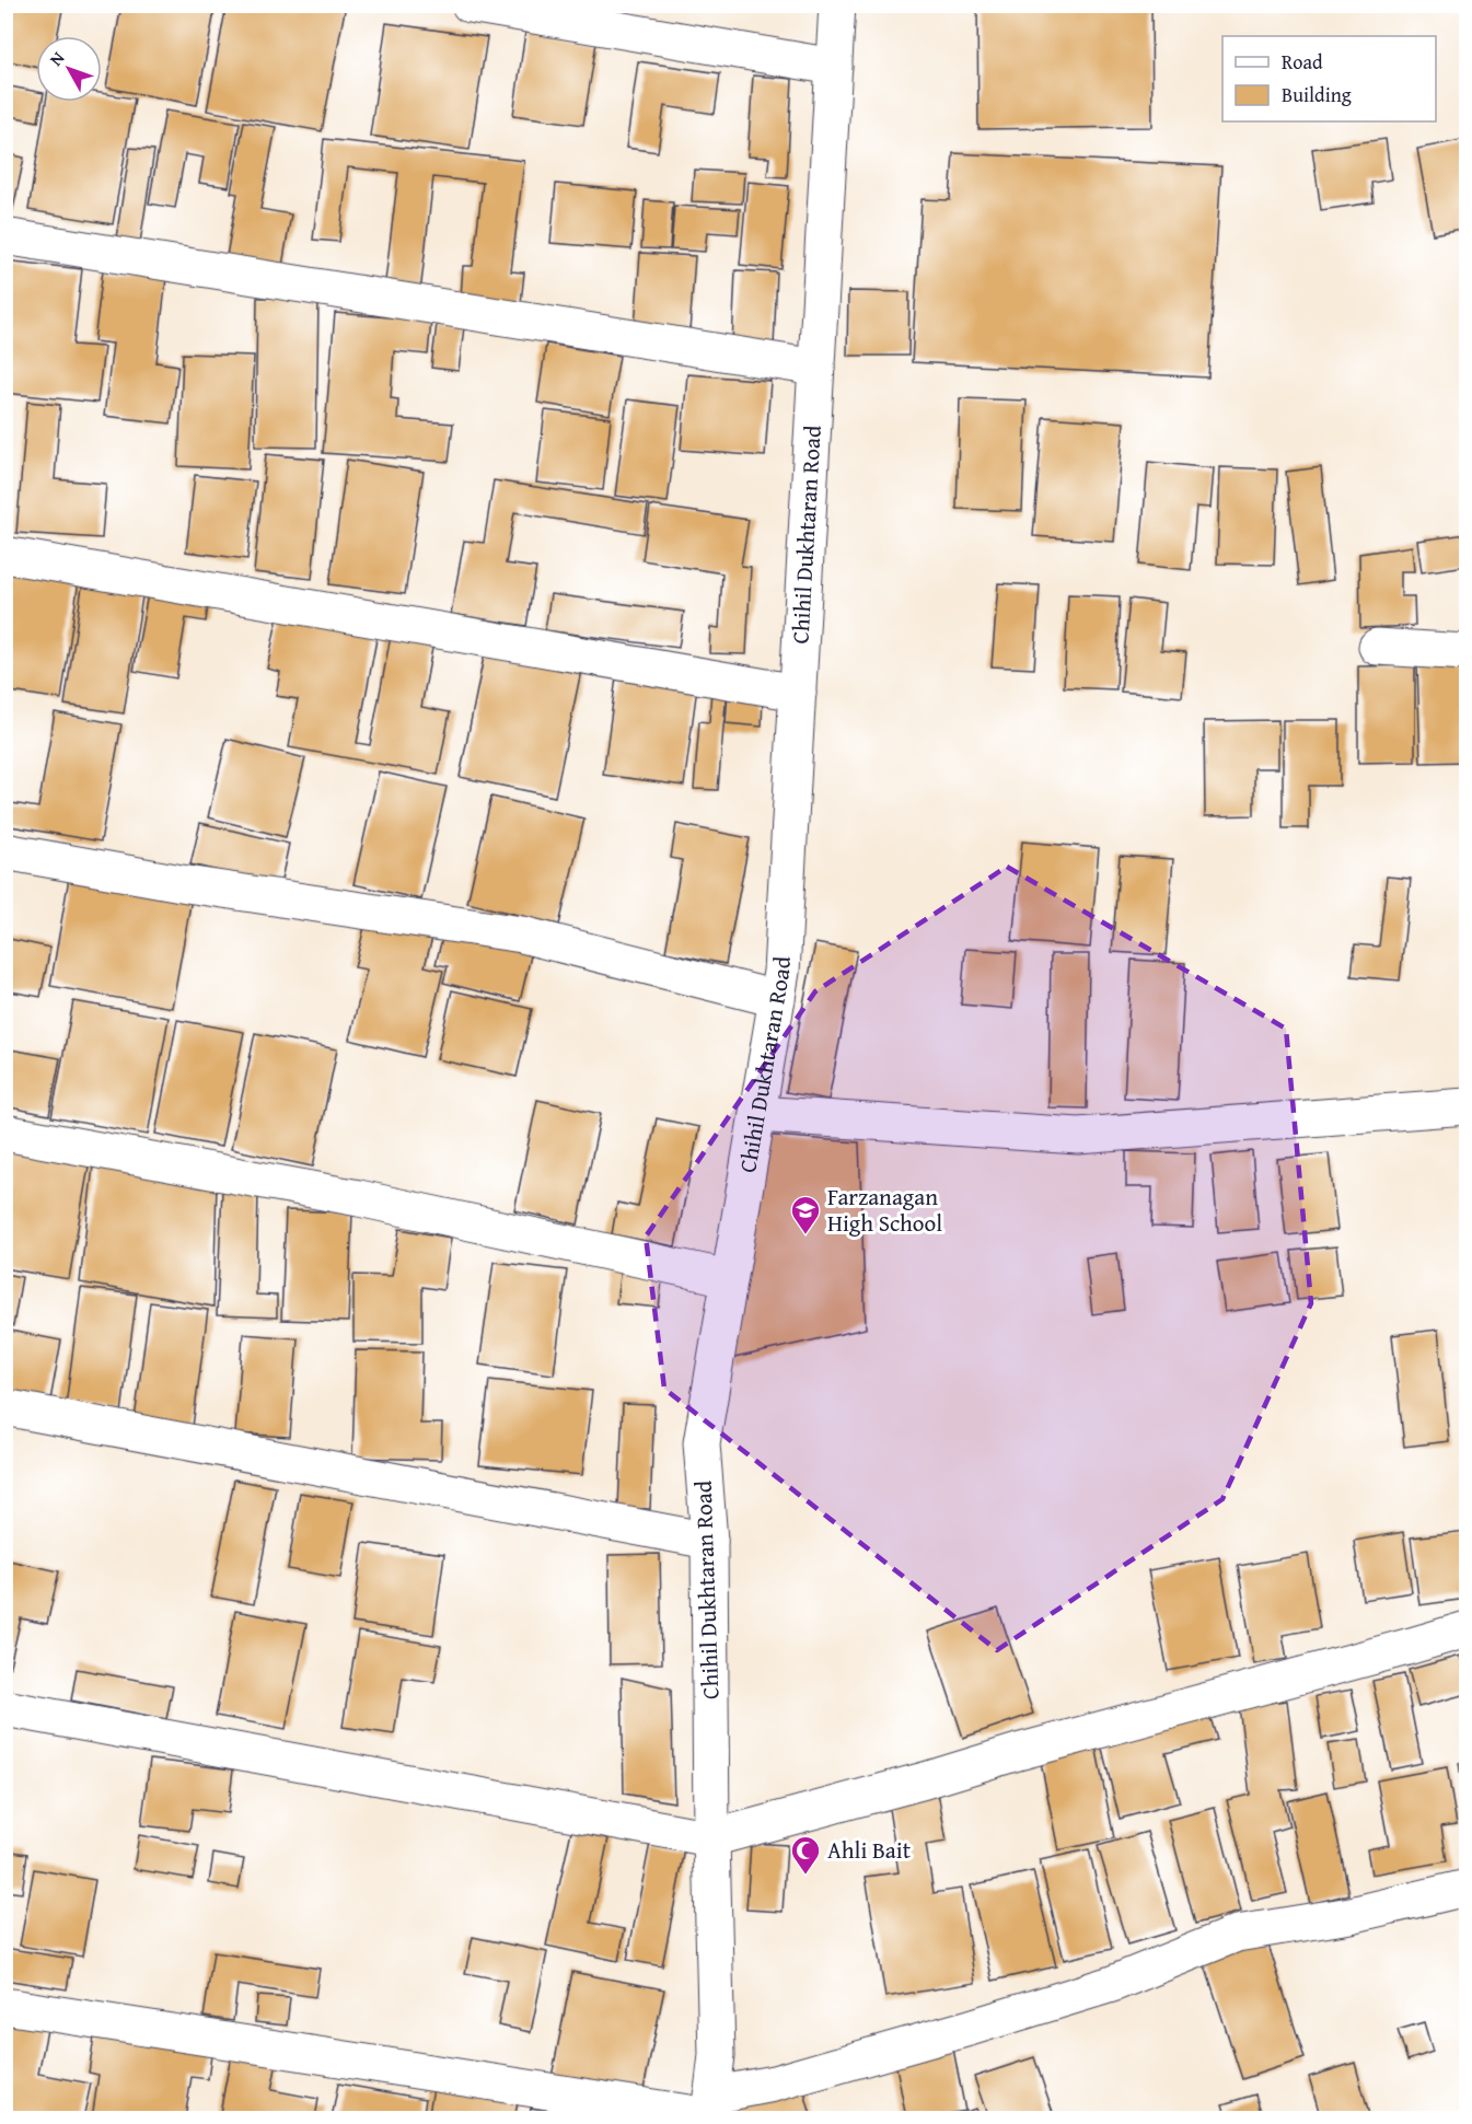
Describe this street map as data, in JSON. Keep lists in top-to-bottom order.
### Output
{
  "streets": {
    "street": ["Chihil Dukhtaran Road"]
  },
  "places": {
    "school or university": ["Farzanagan High School"],
    "mosque": ["Ahli Bait"]
  },
  "legend": ["Road", "Building"],
  "north": "top left"
}
